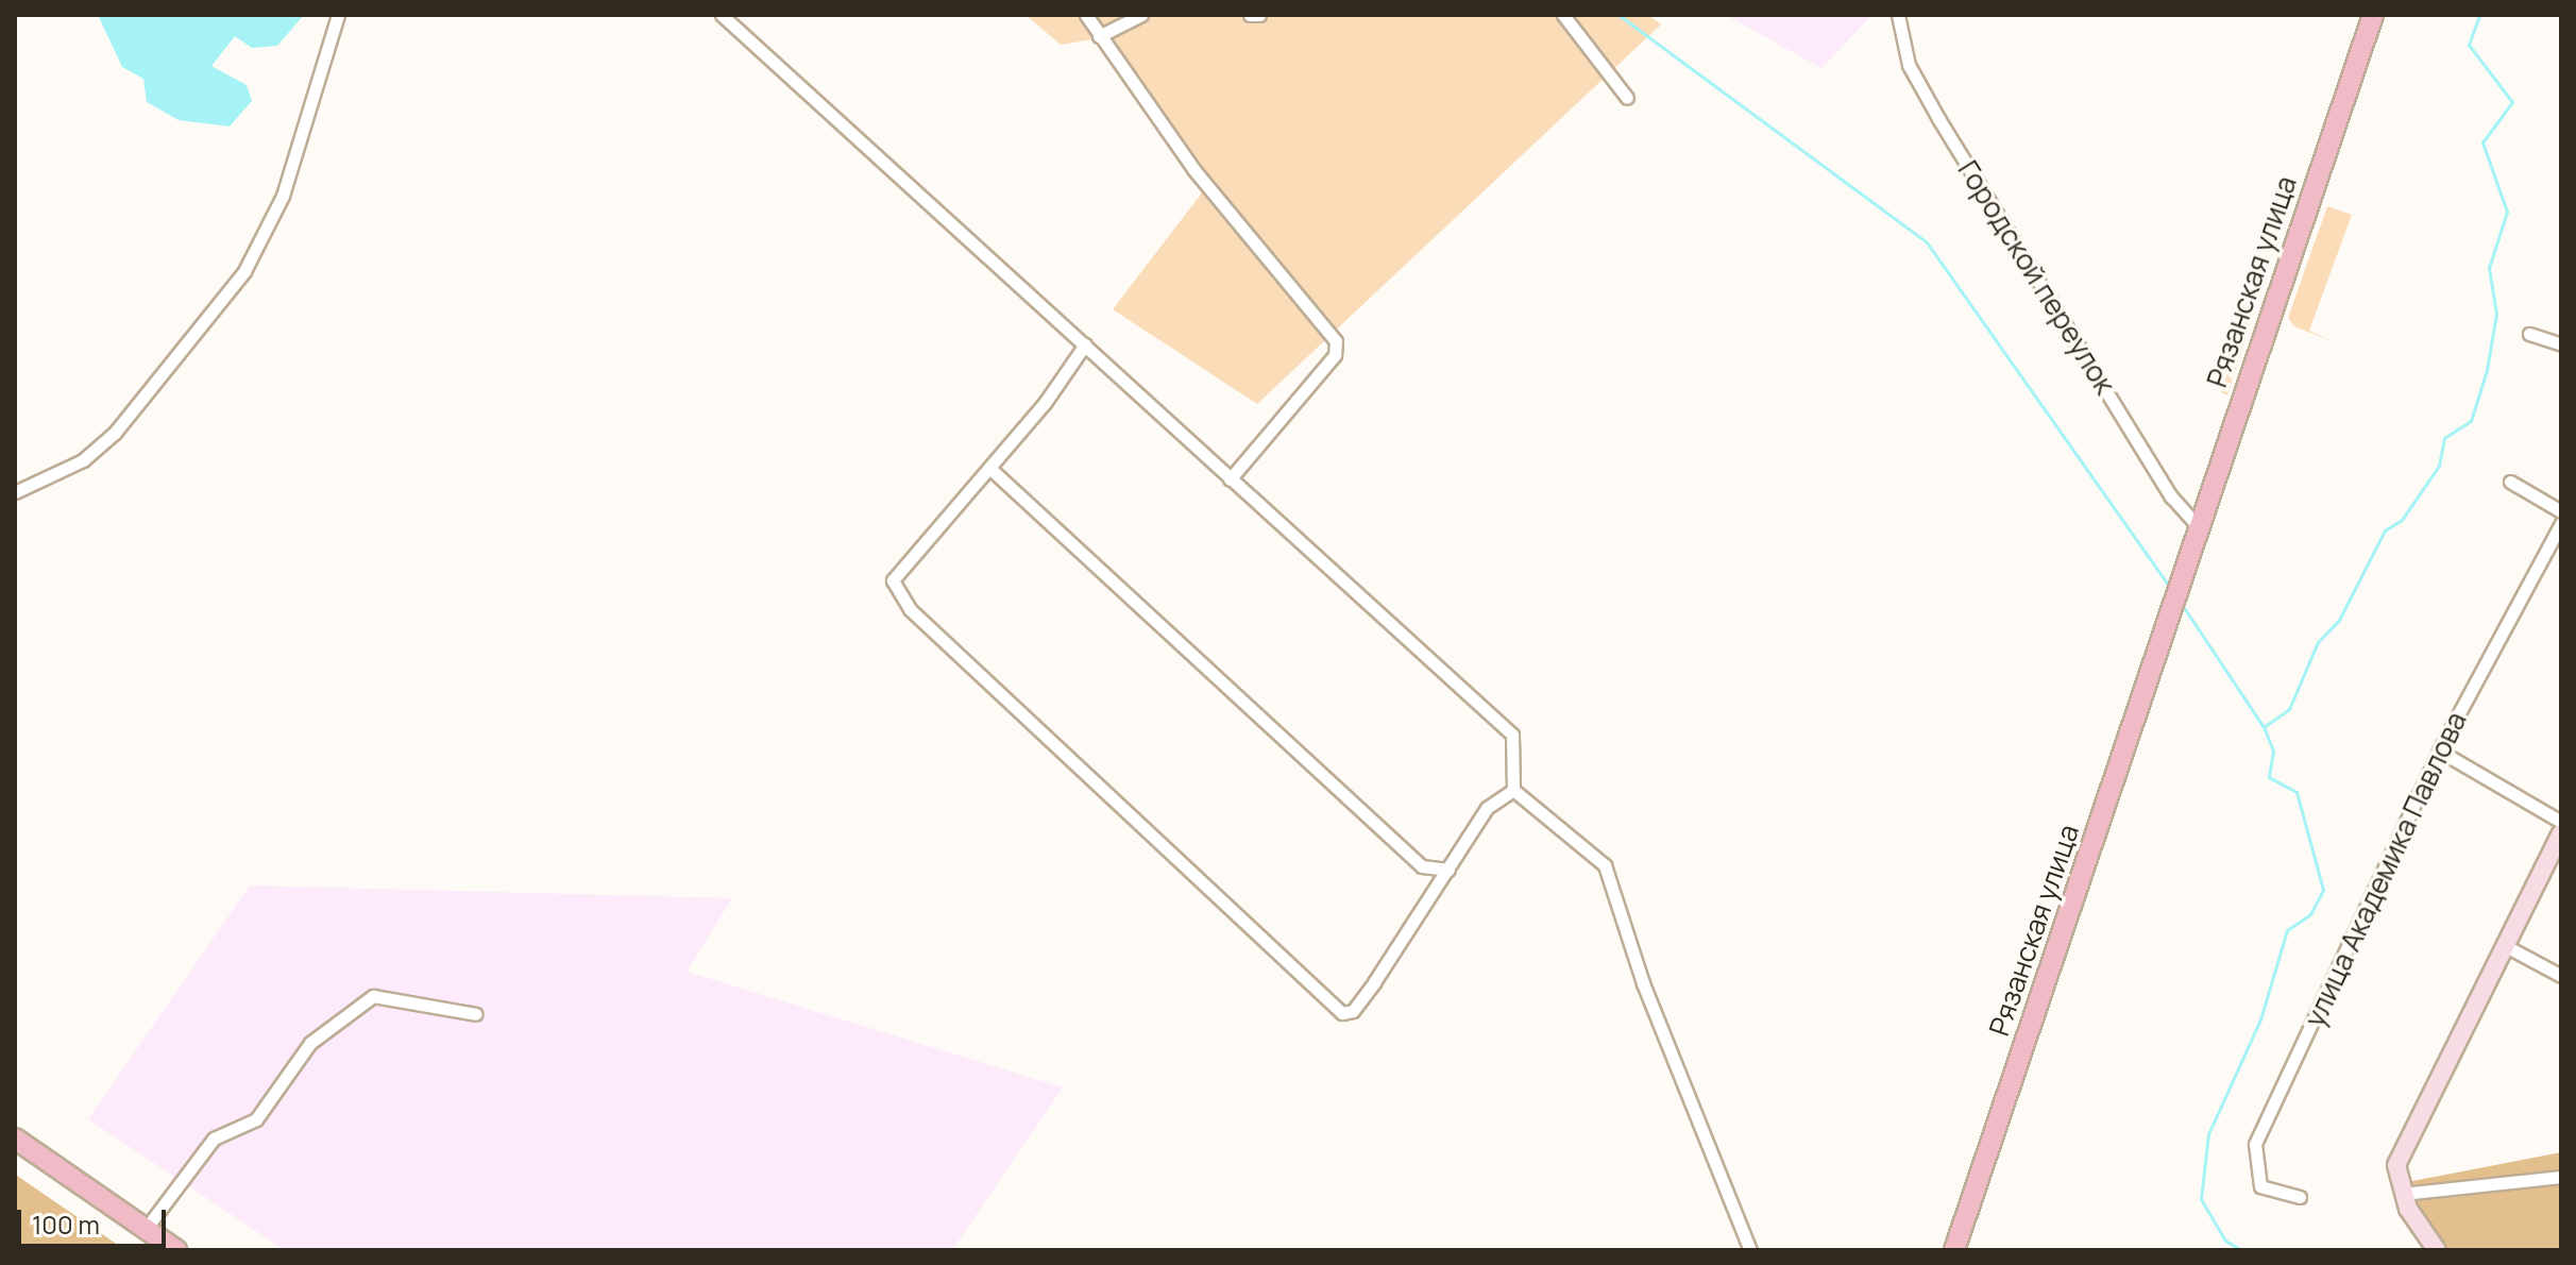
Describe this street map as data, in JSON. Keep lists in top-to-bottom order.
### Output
{
  "streets": {
    "main road": ["Рязанская улица"],
    "street": ["Городской переулок", "улица Академика Павлова"]
  },
  "crossings": [
    ["Городской переулок", "Рязанская улица"]
  ],
  "scale_bar": "100 m"
}
